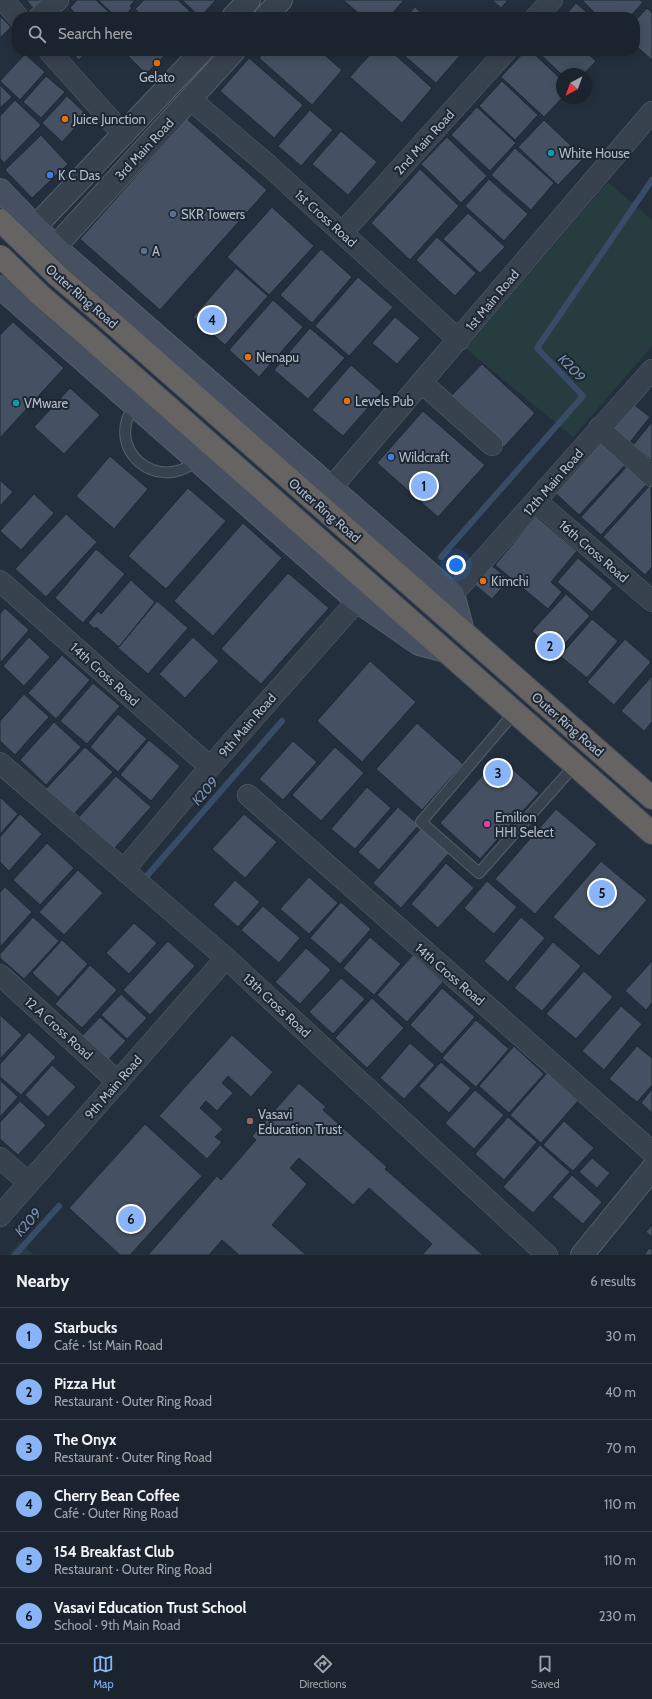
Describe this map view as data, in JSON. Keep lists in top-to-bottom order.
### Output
{
  "streets": {
    "highway": ["Outer Ring Road"],
    "street": [
      "2nd Main Road",
      "3rd Main Road",
      "1st Cross Road",
      "1st Main Road",
      "12th Main Road",
      "16th Cross Road",
      "14th Cross Road",
      "9th Main Road",
      "13th Cross Road",
      "12 A Cross Road"
    ]
  },
  "crossings": [
    ["2nd Main Road", "1st Cross Road"],
    ["3rd Main Road", "1st Cross Road"],
    ["1st Cross Road", "1st Main Road"],
    ["Outer Ring Road", "9th Main Road"],
    ["12th Main Road", "16th Cross Road"],
    ["14th Cross Road", "9th Main Road"],
    ["9th Main Road", "13th Cross Road"],
    ["9th Main Road", "12 A Cross Road"]
  ],
  "water": ["K209"],
  "places": [
    "Gelato",
    "Juice Junction",
    "White House",
    "K C Das",
    "SKR Towers",
    "A",
    "Nenapu",
    "Levels Pub",
    "VMware",
    "Wildcraft",
    "Kimchi",
    "Emilion HHI Select",
    "Vasavi Education Trust"
  ],
  "north": "bottom left",
  "page": {
    "search": "Search here",
    "pins": [
      "4",
      "1",
      "2",
      "3",
      "5",
      "6"
    ],
    "heading": ["Nearby", "6 results"],
    "list": [
      {
        "mark": "1",
        "name": "Starbucks",
        "note": "Café · 1st Main Road",
        "value": "30 m"
      },
      {
        "mark": "2",
        "name": "Pizza Hut",
        "note": "Restaurant · Outer Ring Road",
        "value": "40 m"
      },
      {
        "mark": "3",
        "name": "The Onyx",
        "note": "Restaurant · Outer Ring Road",
        "value": "70 m"
      },
      {
        "mark": "4",
        "name": "Cherry Bean Coffee",
        "note": "Café · Outer Ring Road",
        "value": "110 m"
      },
      {
        "mark": "5",
        "name": "154 Breakfast Club",
        "note": "Restaurant · Outer Ring Road",
        "value": "110 m"
      },
      {
        "mark": "6",
        "name": "Vasavi Education Trust School",
        "note": "School · 9th Main Road",
        "value": "230 m"
      }
    ],
    "nav": ["Map", "Directions", "Saved"]
  }
}
